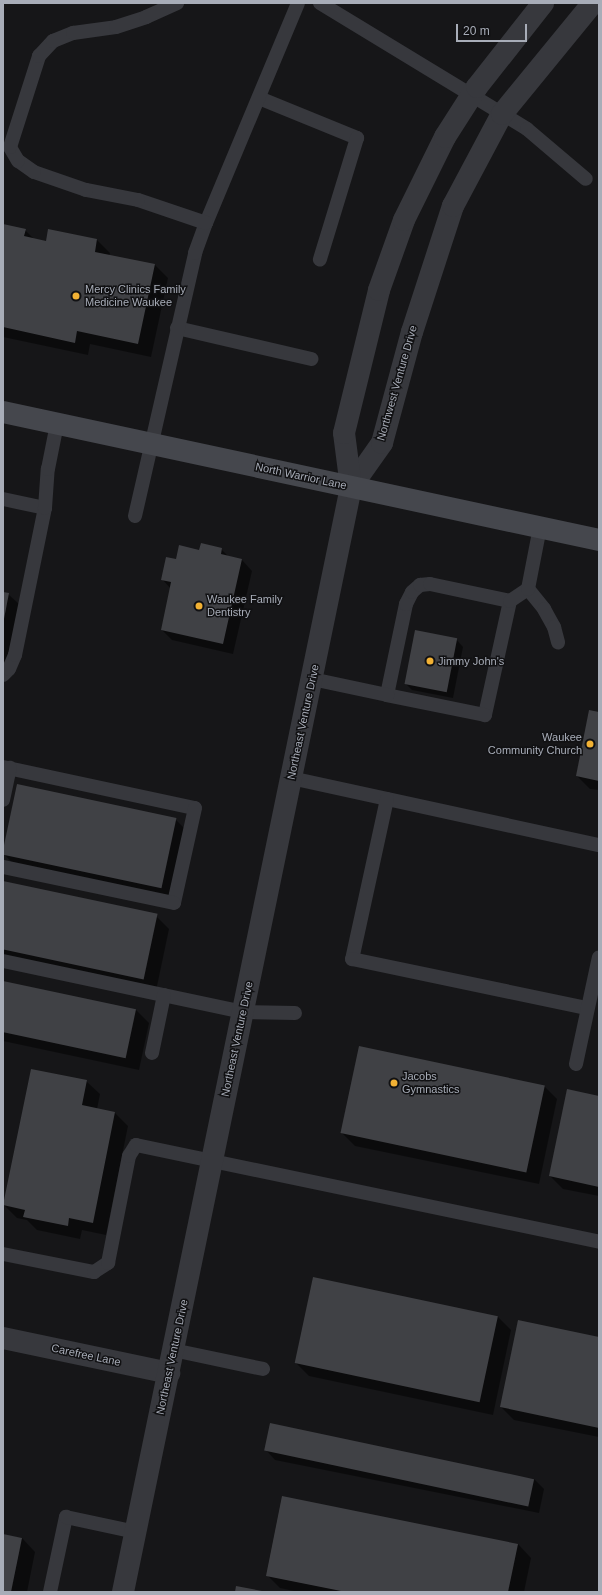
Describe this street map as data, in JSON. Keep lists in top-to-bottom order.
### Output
{
  "streets": {
    "street": [
      "Northwest Venture Drive",
      "North Warrior Lane",
      "Northeast Venture Drive",
      "Carefree Lane"
    ]
  },
  "crossings": [
    ["Northwest Venture Drive", "North Warrior Lane"],
    ["Northwest Venture Drive", "Northeast Venture Drive"],
    ["North Warrior Lane", "Northeast Venture Drive"],
    ["Northeast Venture Drive", "Carefree Lane"]
  ],
  "places": [
    "Mercy Clinics Family Medicine Waukee",
    "Waukee Family Dentistry",
    "Jimmy John's",
    "Waukee Community Church",
    "Jacobs Gymnastics"
  ],
  "scale_bar": "20 m"
}
